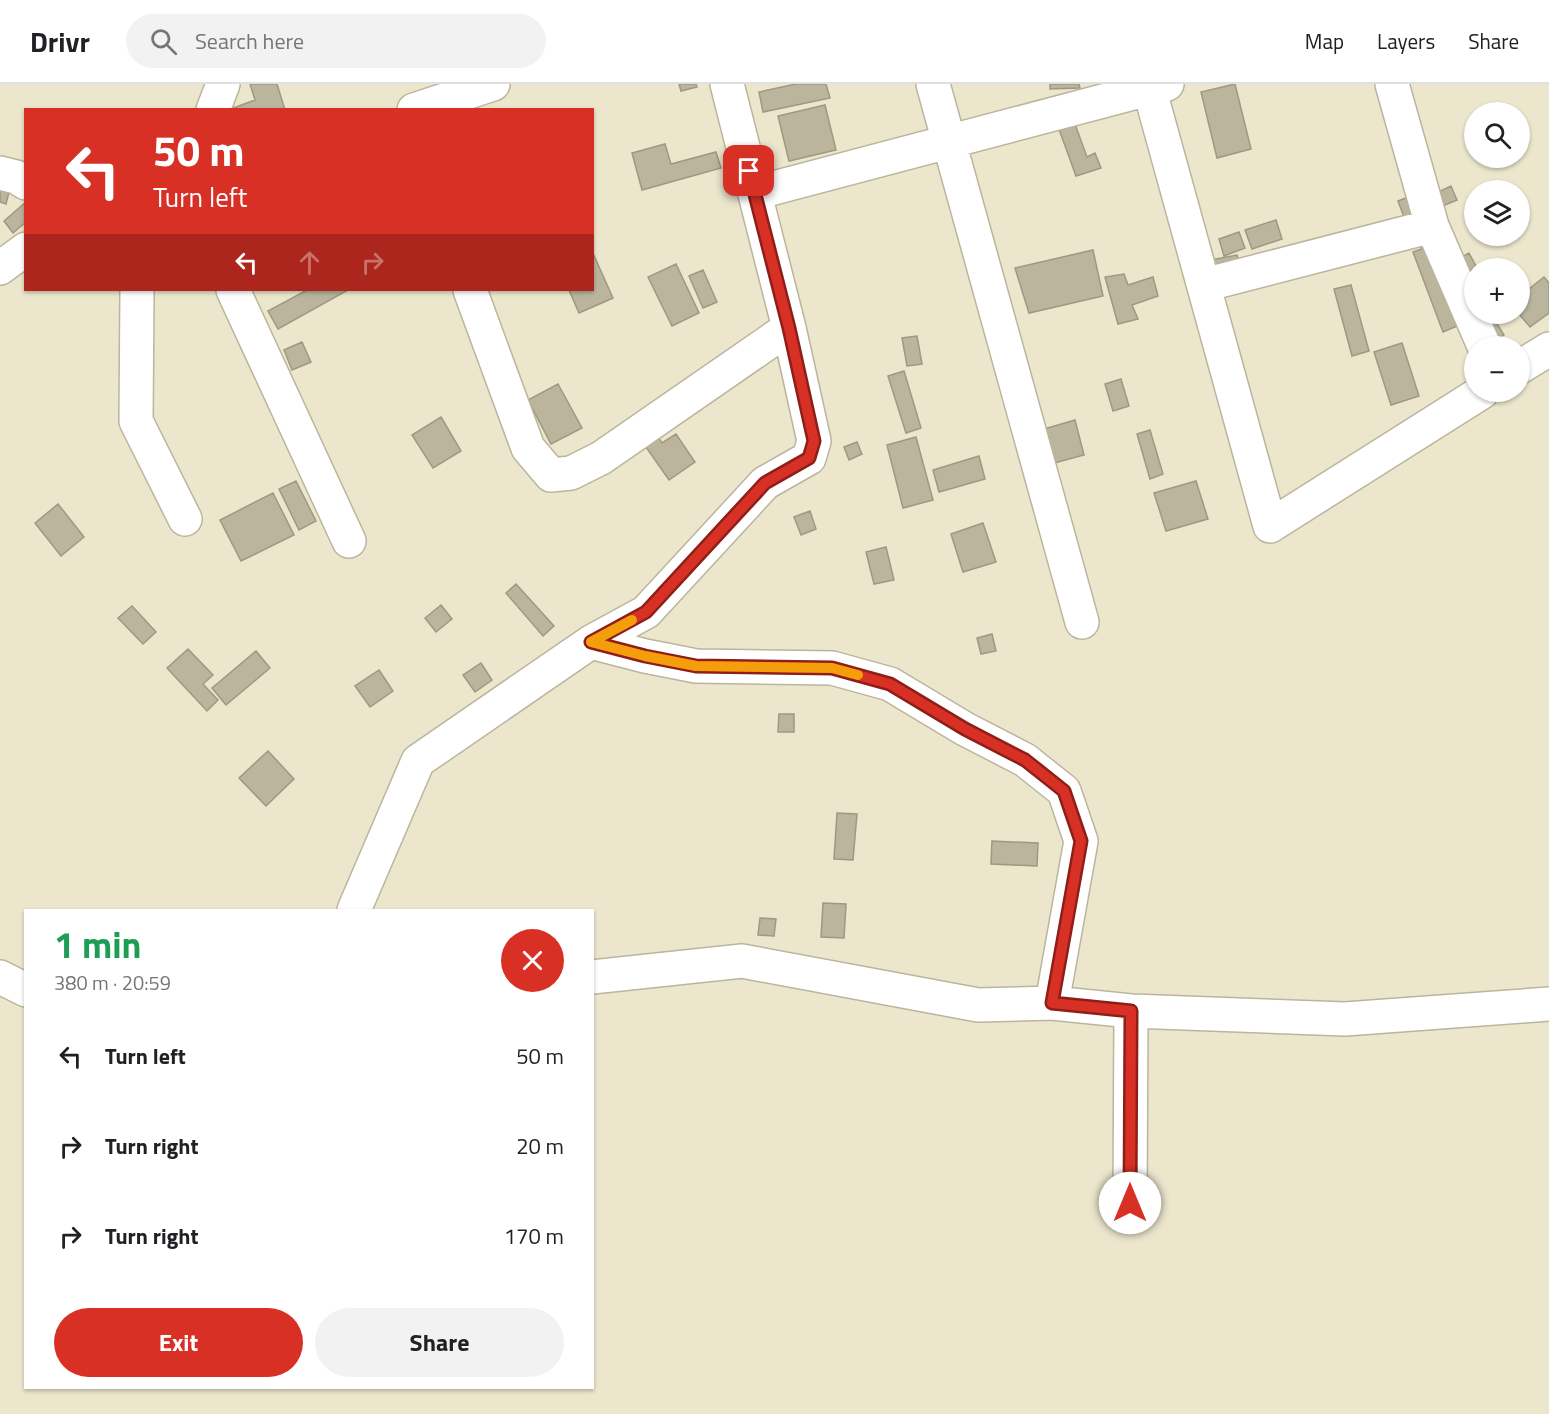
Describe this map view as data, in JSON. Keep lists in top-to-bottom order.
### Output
{
  "page": {
    "header": "Drivr",
    "search": "Search here",
    "nav": ["Map", "Layers", "Share"],
    "map_buttons": ["+", "−"],
    "turn": ["50 m", "Turn left"],
    "heading": ["1 min", "380 m · 20:59"],
    "list": [
      {
        "name": "Turn left",
        "value": "50 m"
      },
      {
        "name": "Turn right",
        "value": "20 m"
      },
      {
        "name": "Turn right",
        "value": "170 m"
      }
    ],
    "buttons": ["Exit", "Share"]
  }
}
